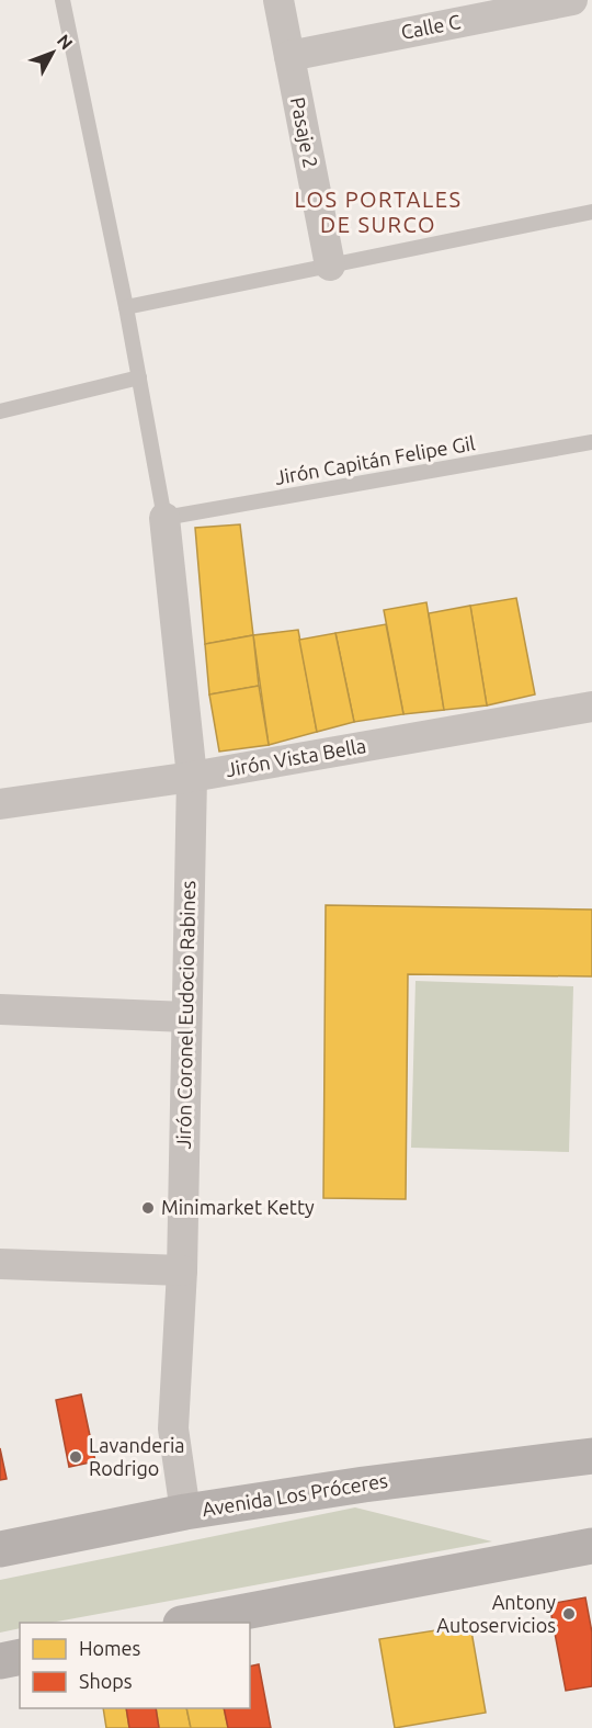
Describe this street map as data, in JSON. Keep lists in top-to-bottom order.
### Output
{
  "streets": {
    "main road": ["Avenida Los Próceres"],
    "street": [
      "Calle C",
      "Pasaje 2",
      "Jirón Vista Bella",
      "Jirón Coronel Eudocio Rabines"
    ],
    "lane": ["Jirón Capitán Felipe Gil"]
  },
  "crossings": [
    ["Calle C", "Pasaje 2"],
    ["Jirón Capitán Felipe Gil", "Jirón Coronel Eudocio Rabines"],
    ["Jirón Vista Bella", "Jirón Coronel Eudocio Rabines"],
    ["Jirón Coronel Eudocio Rabines", "Avenida Los Próceres"]
  ],
  "districts": ["LOS PORTALES DE SURCO"],
  "places": ["Minimarket Ketty", "Lavanderia Rodrigo", "Antony Autoservicios"],
  "legend": ["Homes", "Shops"],
  "north": "top right"
}
